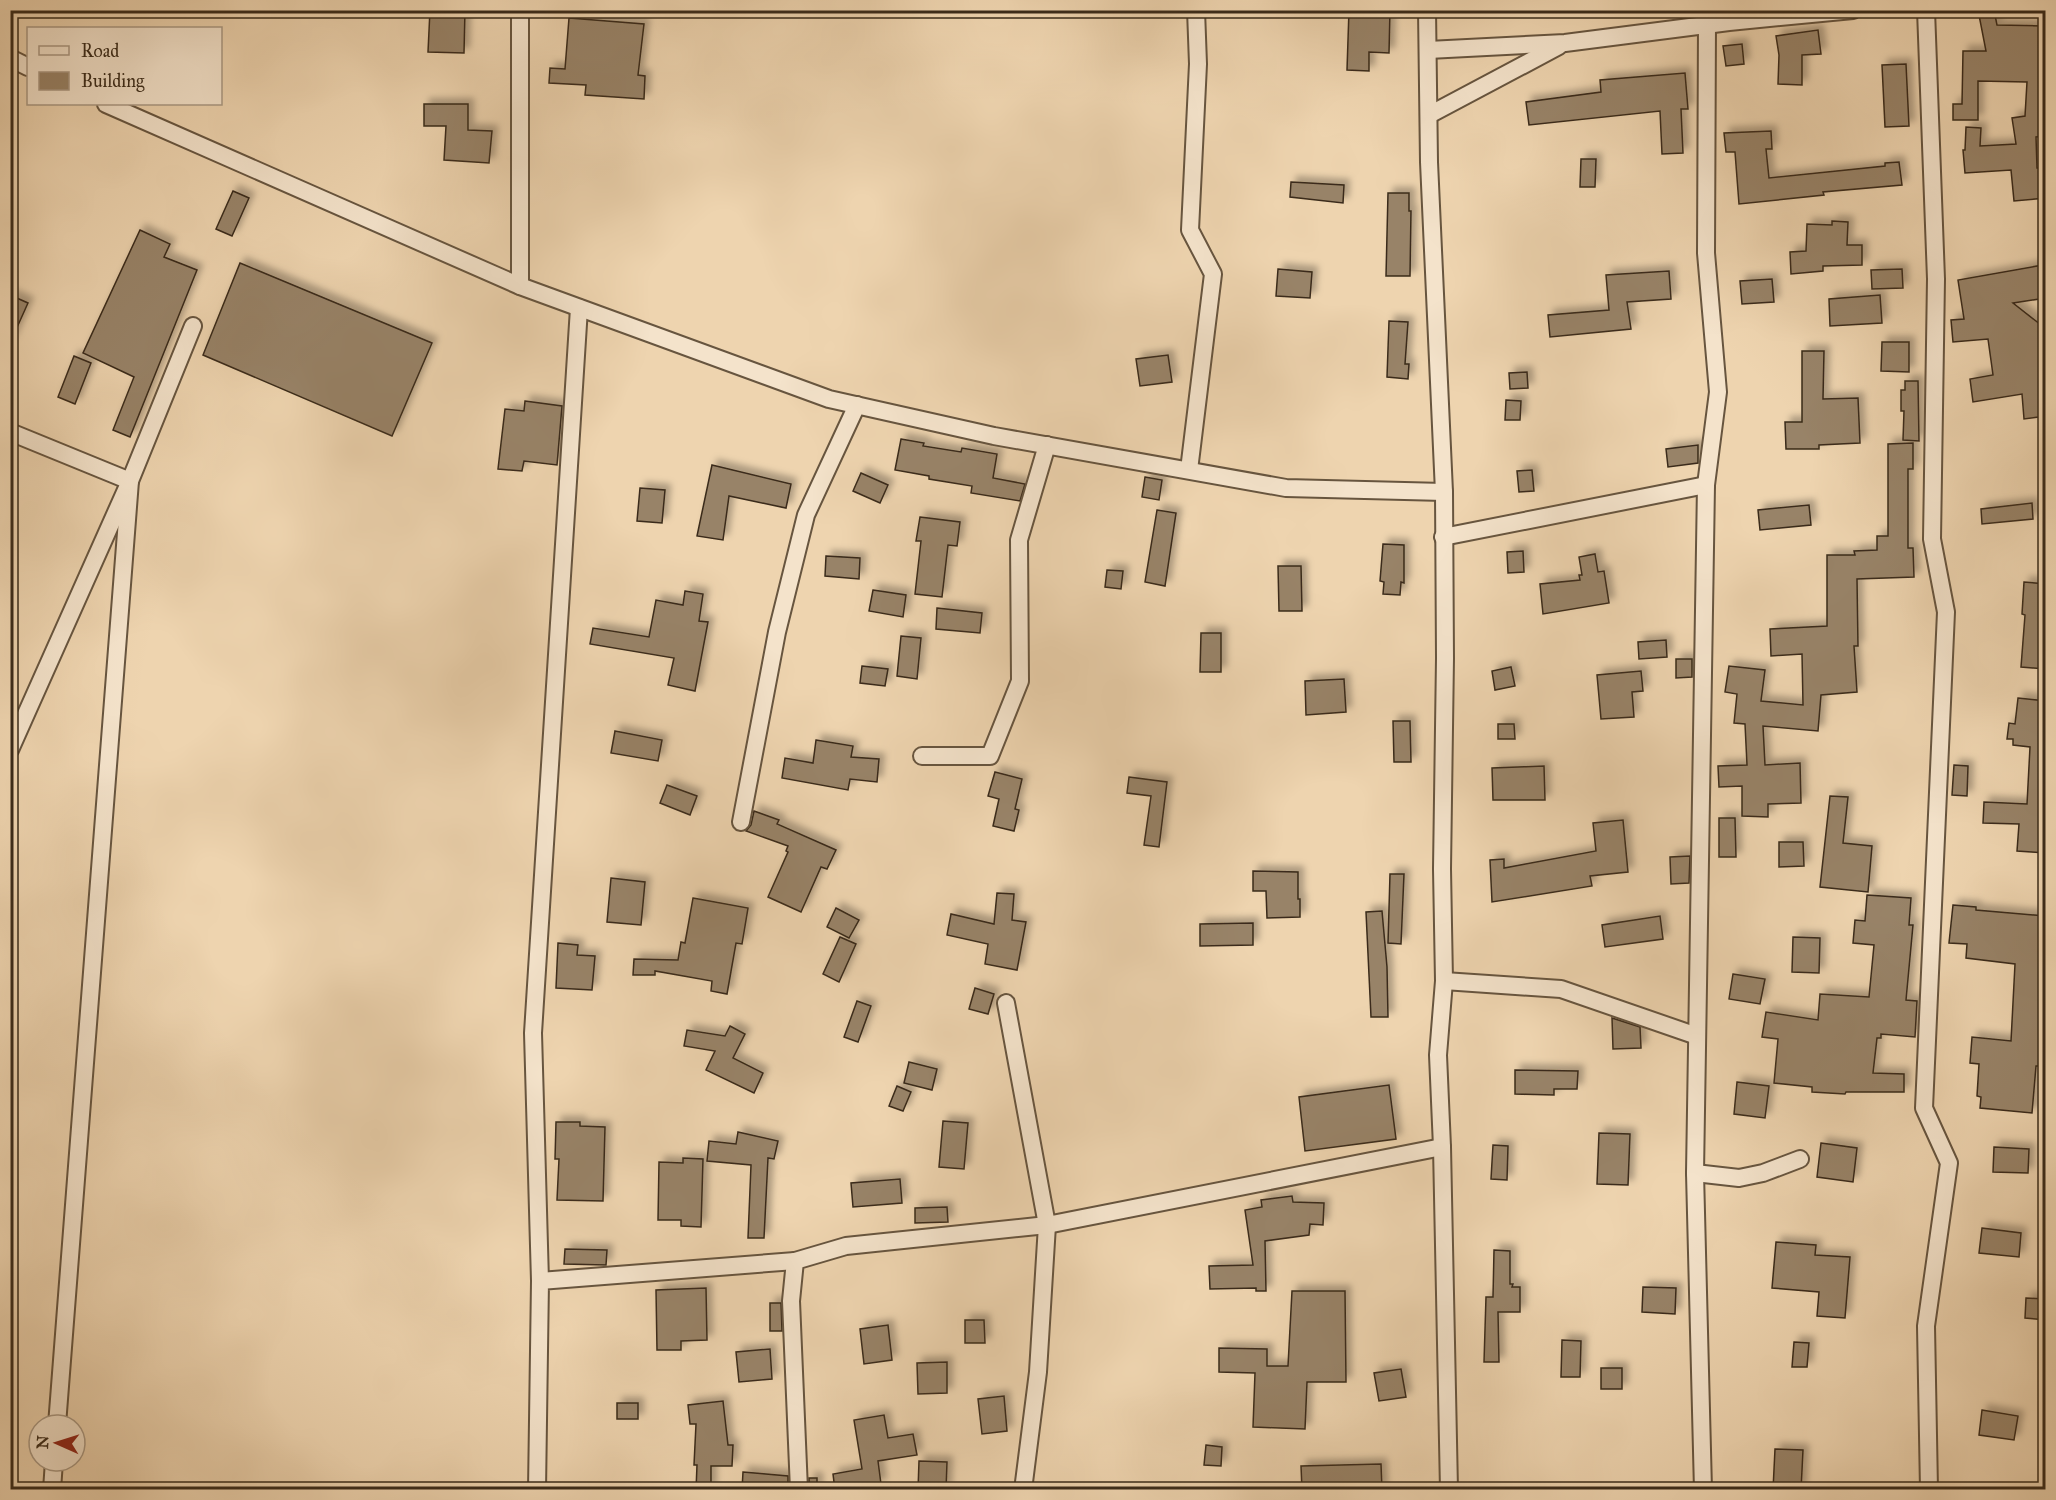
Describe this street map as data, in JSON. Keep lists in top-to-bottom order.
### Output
{
  "legend": ["Road", "Building"],
  "north": "left"
}
